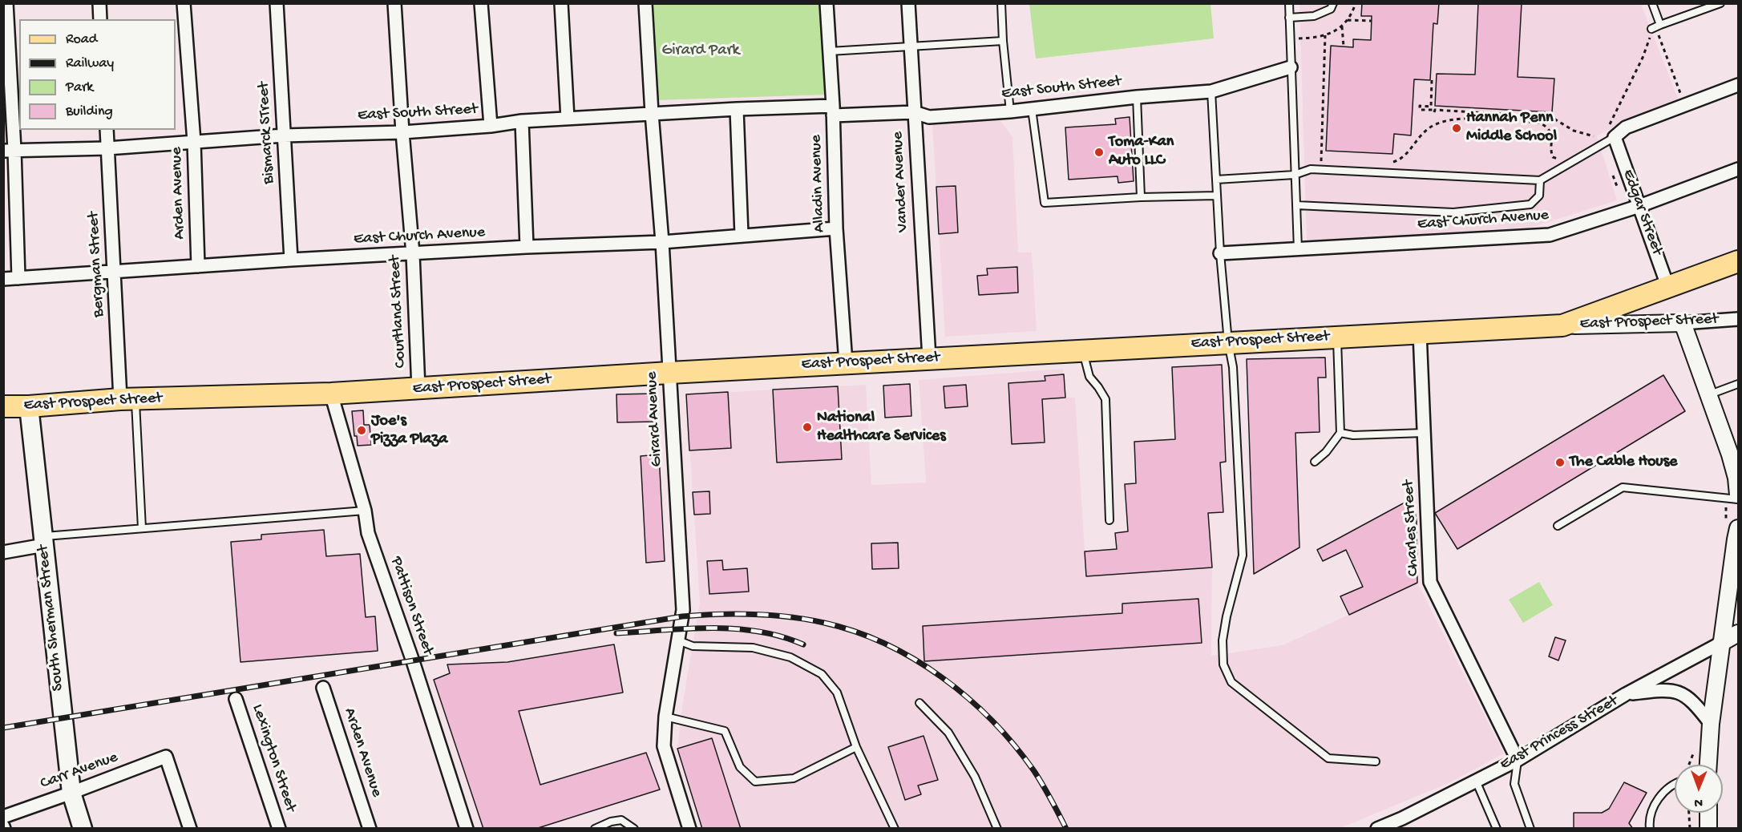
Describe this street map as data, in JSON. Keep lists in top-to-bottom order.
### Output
{
  "streets": {
    "main road": ["East Prospect Street", "South Sherman Street"],
    "street": [
      "East South Street",
      "Bismarck STreet",
      "Vander Avenue",
      "Alladin Avenue",
      "Arden Avenue",
      "Edgar Street",
      "East Church Avenue",
      "Bergman Street",
      "Courtland Street",
      "Girard Avenue",
      "Charles Street",
      "Pattison Street",
      "East Princess Street",
      "Lexington Street",
      "Carr Avenue"
    ]
  },
  "crossings": [
    ["East South Street", "Bismarck STreet"],
    ["East South Street", "Vander Avenue"],
    ["East South Street", "Alladin Avenue"],
    ["East South Street", "Arden Avenue"],
    ["East South Street", "Bergman Street"],
    ["East South Street", "Courtland Street"],
    ["East South Street", "Girard Avenue"],
    ["Bismarck STreet", "East Church Avenue"],
    ["Vander Avenue", "East Prospect Street"],
    ["Alladin Avenue", "East Church Avenue"],
    ["Alladin Avenue", "East Prospect Street"],
    ["Arden Avenue", "East Church Avenue"],
    ["Edgar Street", "East Church Avenue"],
    ["East Church Avenue", "Bergman Street"],
    ["East Church Avenue", "Courtland Street"],
    ["East Church Avenue", "Girard Avenue"],
    ["Bergman Street", "East Prospect Street"],
    ["Courtland Street", "East Prospect Street"],
    ["East Prospect Street", "Girard Avenue"],
    ["East Prospect Street", "Charles Street"],
    ["East Prospect Street", "Pattison Street"],
    ["East Prospect Street", "South Sherman Street"],
    ["Charles Street", "East Princess Street"],
    ["South Sherman Street", "Carr Avenue"]
  ],
  "parks": ["Girard Park"],
  "places": [
    "Hannah Penn Middle School",
    "Toma-Kan Auto LLC",
    "National Healthcare Services",
    "Joe's Pizza Plaza",
    "The Cable House"
  ],
  "legend": [
    "Road",
    "Railway",
    "Park",
    "Building"
  ],
  "north": "bottom"
}
